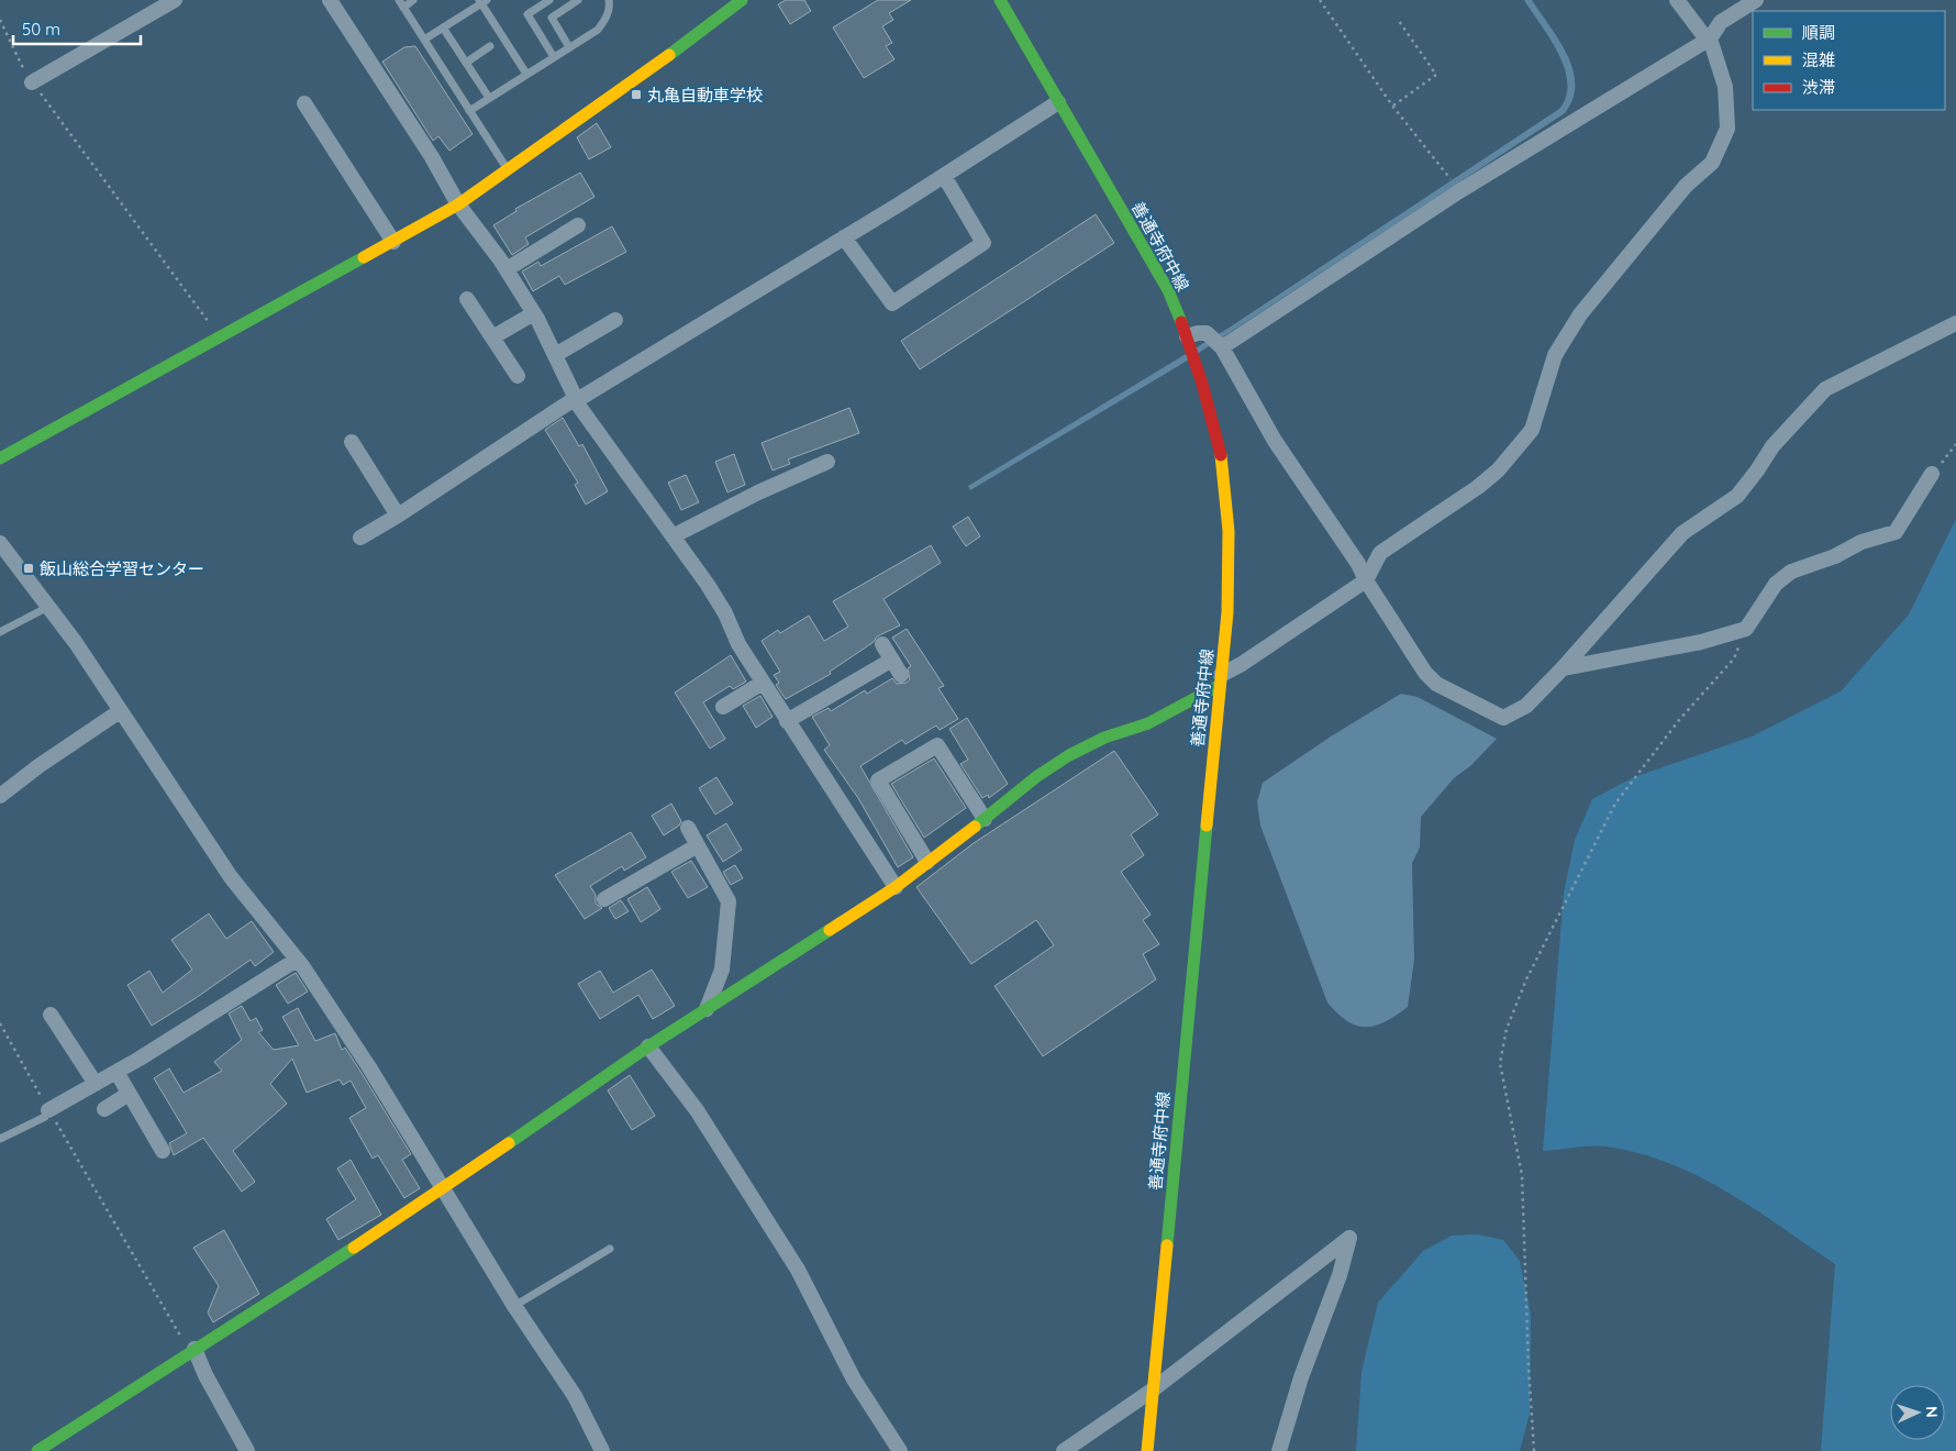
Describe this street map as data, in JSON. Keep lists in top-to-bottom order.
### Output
{
  "streets": {
    "street": ["善通寺府中線"]
  },
  "places": {
    "transit": ["丸亀自動車学校", "飯山総合学習センター"]
  },
  "legend": ["順調", "混雑", "渋滞"],
  "scale_bar": "50 m",
  "north": "right"
}
